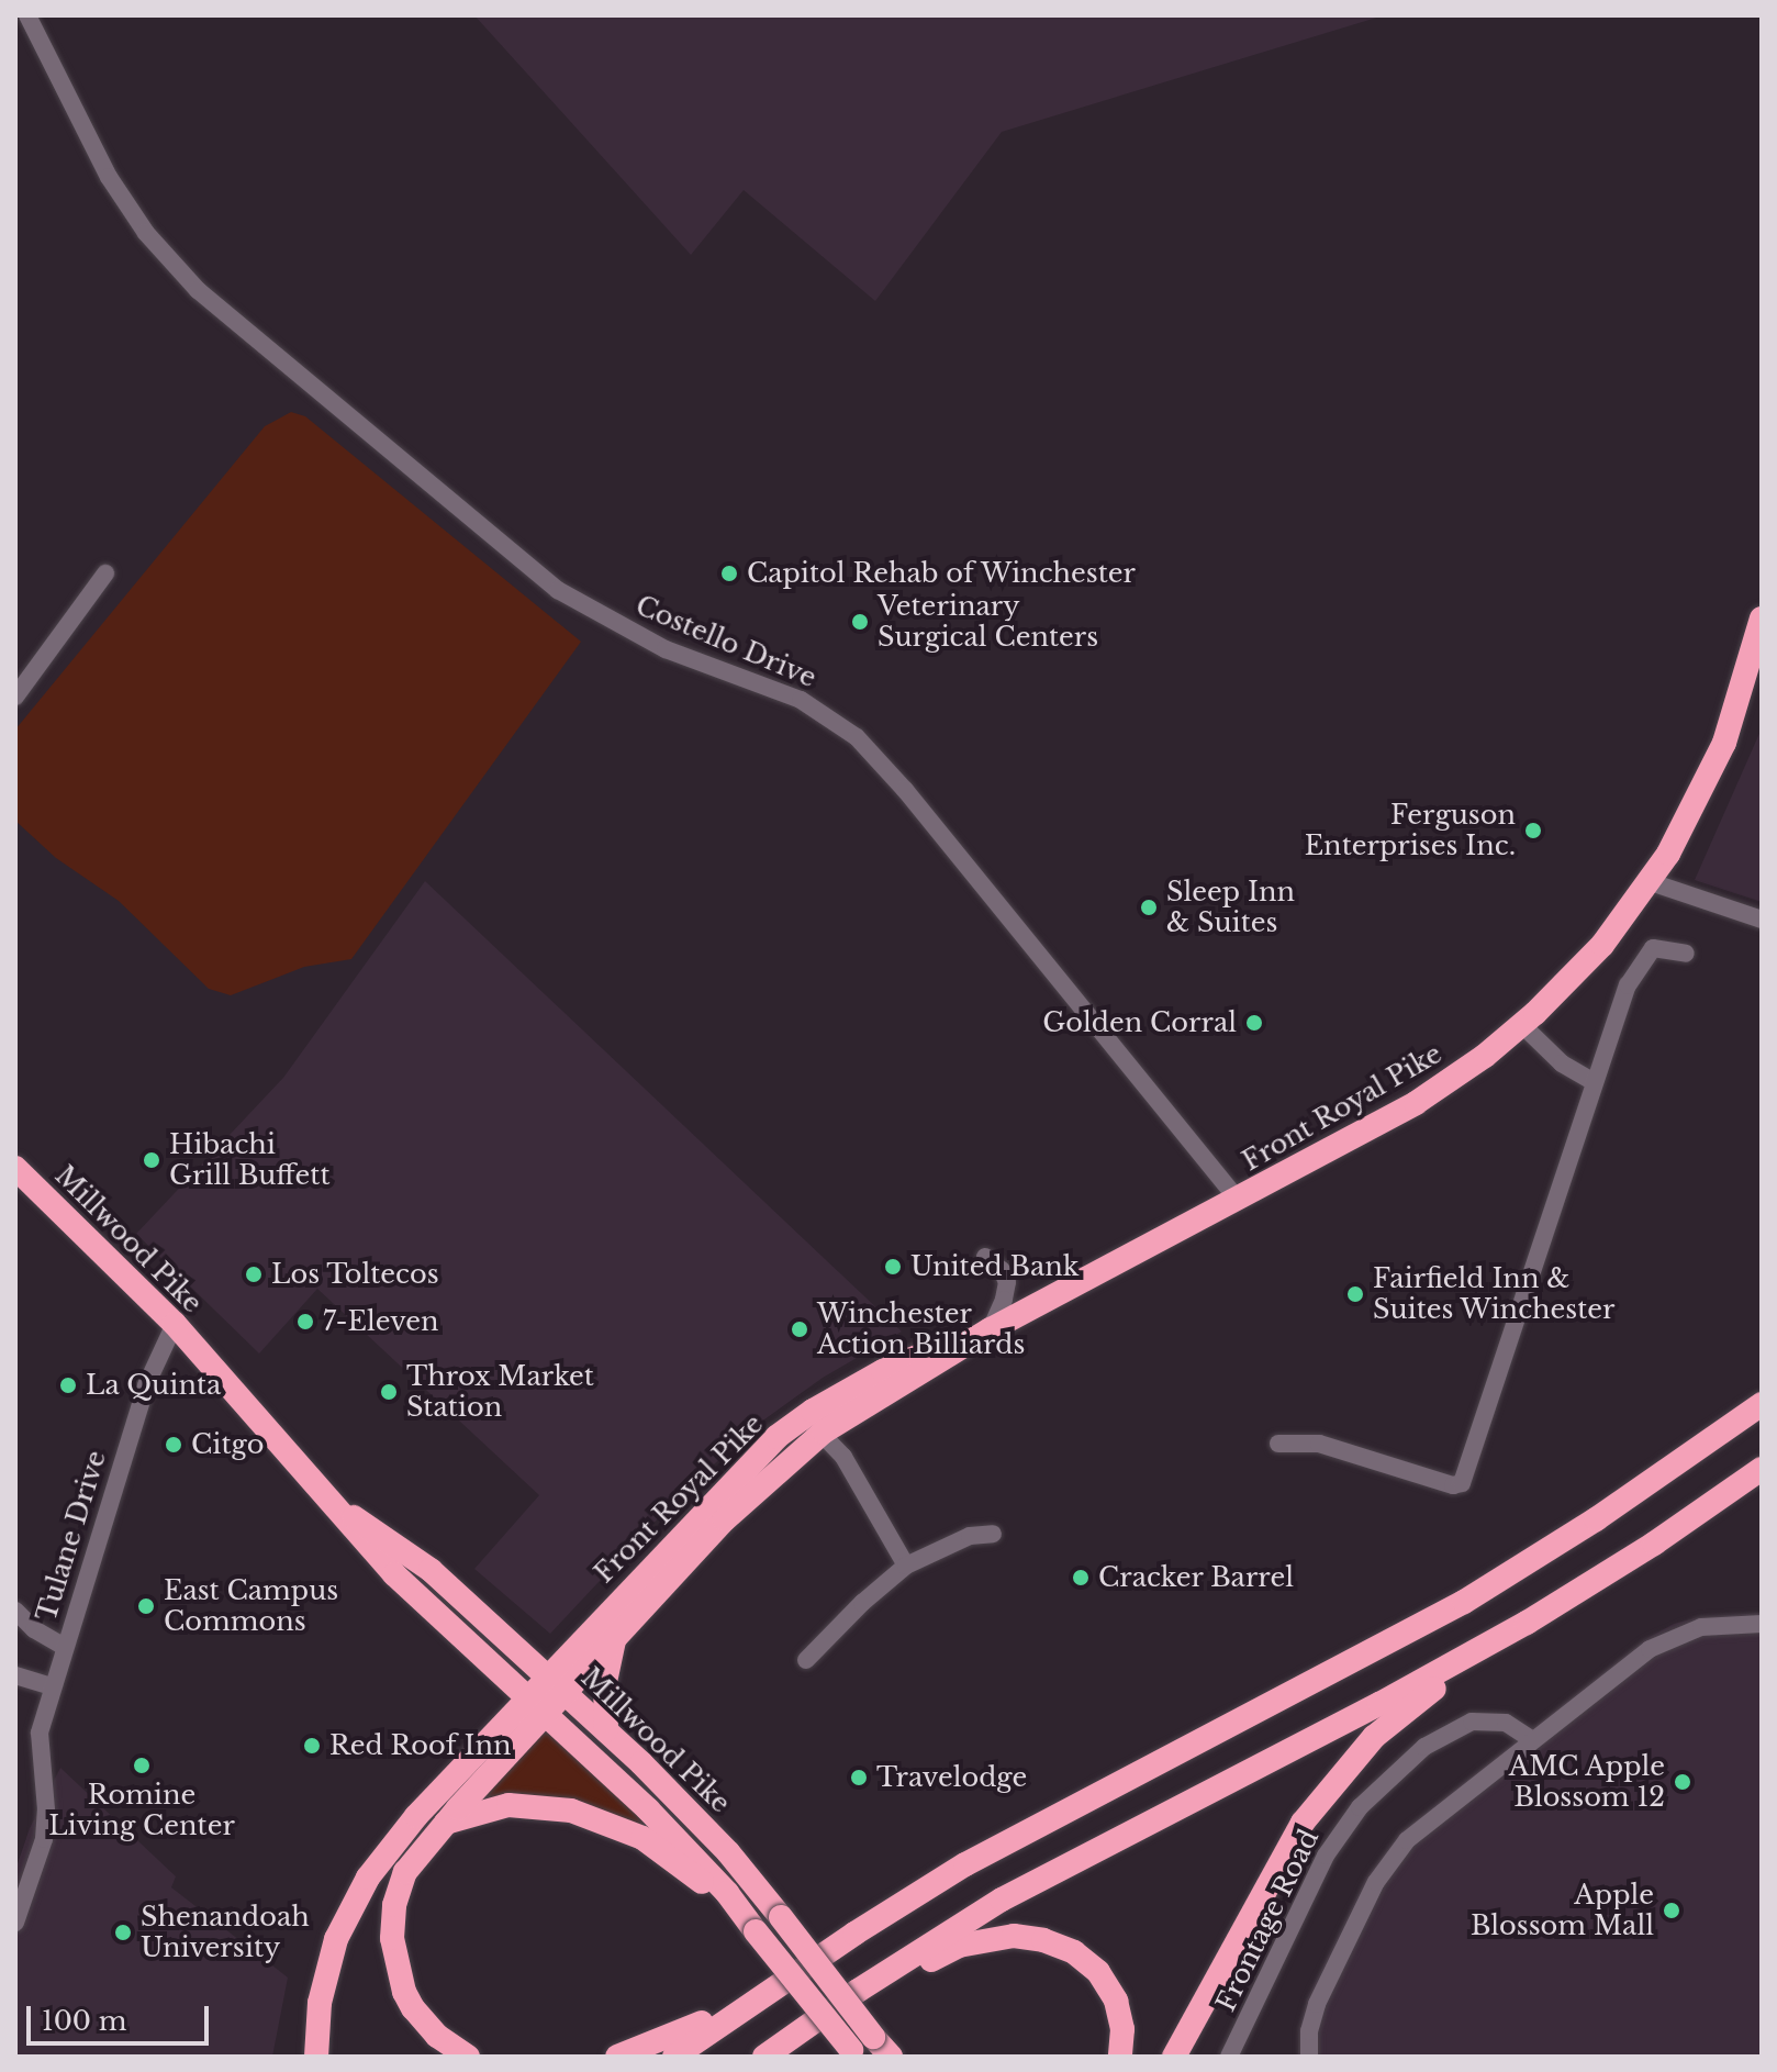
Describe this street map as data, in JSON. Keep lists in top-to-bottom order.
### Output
{
  "streets": {
    "highway": ["Front Royal Pike", "Millwood Pike"],
    "street": ["Costello Drive", "Tulane Drive", "Frontage Road"]
  },
  "crossings": [
    ["Costello Drive", "Front Royal Pike"],
    ["Front Royal Pike", "Millwood Pike"],
    ["Millwood Pike", "Tulane Drive"]
  ],
  "places": [
    "Capitol Rehab of Winchester",
    "Veterinary Surgical Centers",
    "Ferguson Enterprises Inc.",
    "Sleep Inn & Suites",
    "Golden Corral",
    "Hibachi Grill Buffett",
    "United Bank",
    "Los Toltecos",
    "Fairfield Inn & Suites Winchester",
    "7-Eleven",
    "Winchester Action Billiards",
    "La Quinta",
    "Throx Market Station",
    "Citgo",
    "Cracker Barrel",
    "East Campus Commons",
    "Red Roof Inn",
    "Romine Living Center",
    "Travelodge",
    "AMC Apple Blossom 12",
    "Apple Blossom Mall",
    "Shenandoah University"
  ],
  "scale_bar": "100 m"
}
